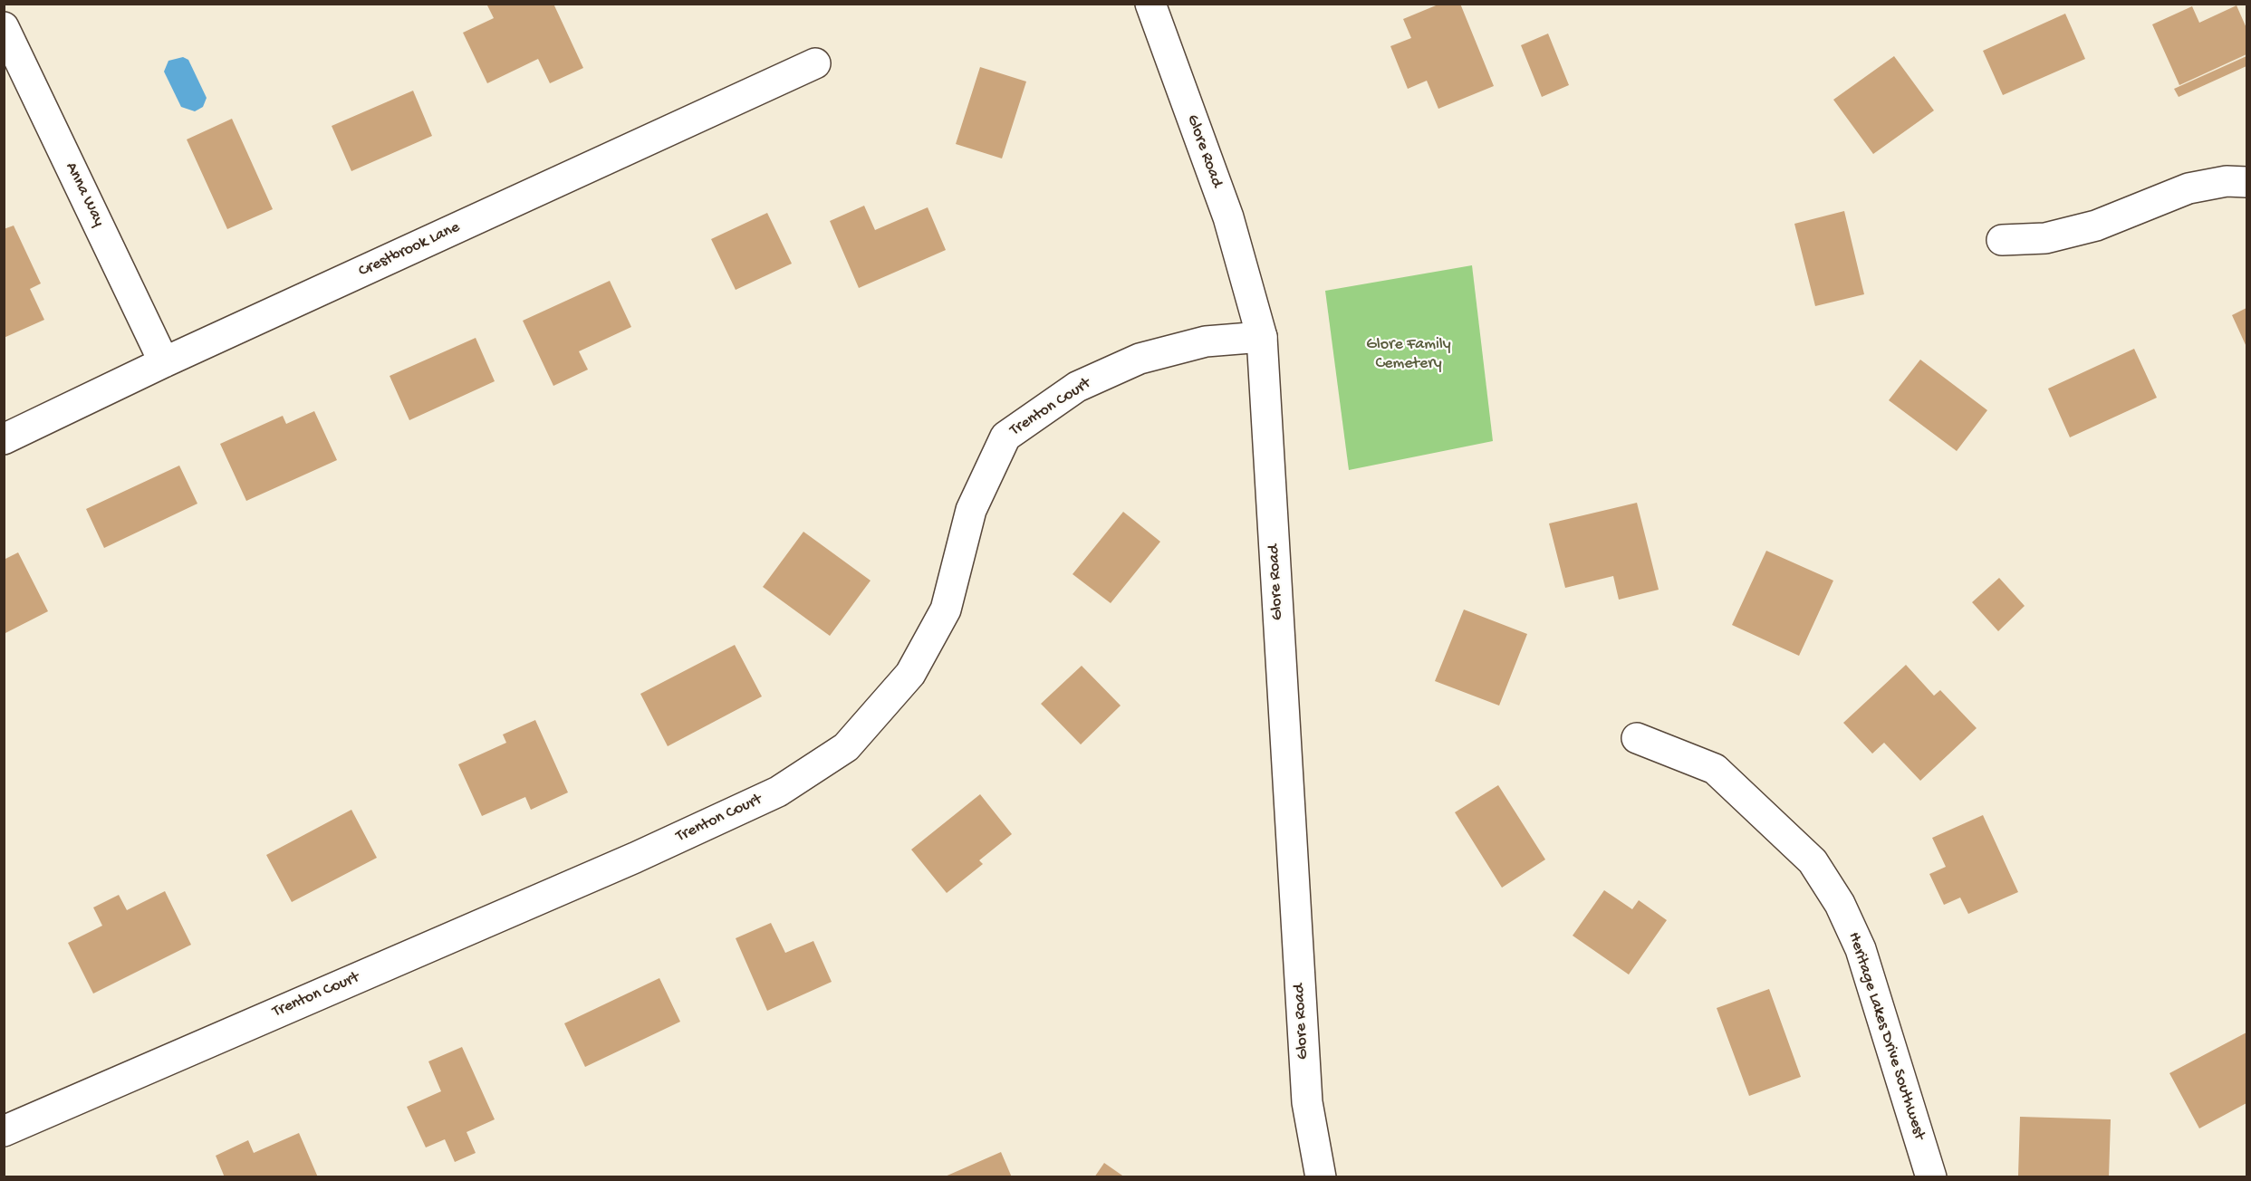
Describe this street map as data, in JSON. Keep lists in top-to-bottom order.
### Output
{
  "streets": {
    "street": [
      "Glore Road",
      "Anna Way",
      "Crestbrook Lane",
      "Trenton Court",
      "Heritage Lakes Drive Southwest"
    ]
  },
  "crossings": [
    ["Glore Road", "Trenton Court"],
    ["Anna Way", "Crestbrook Lane"]
  ],
  "parks": ["Glore Family Cemetery"]
}
